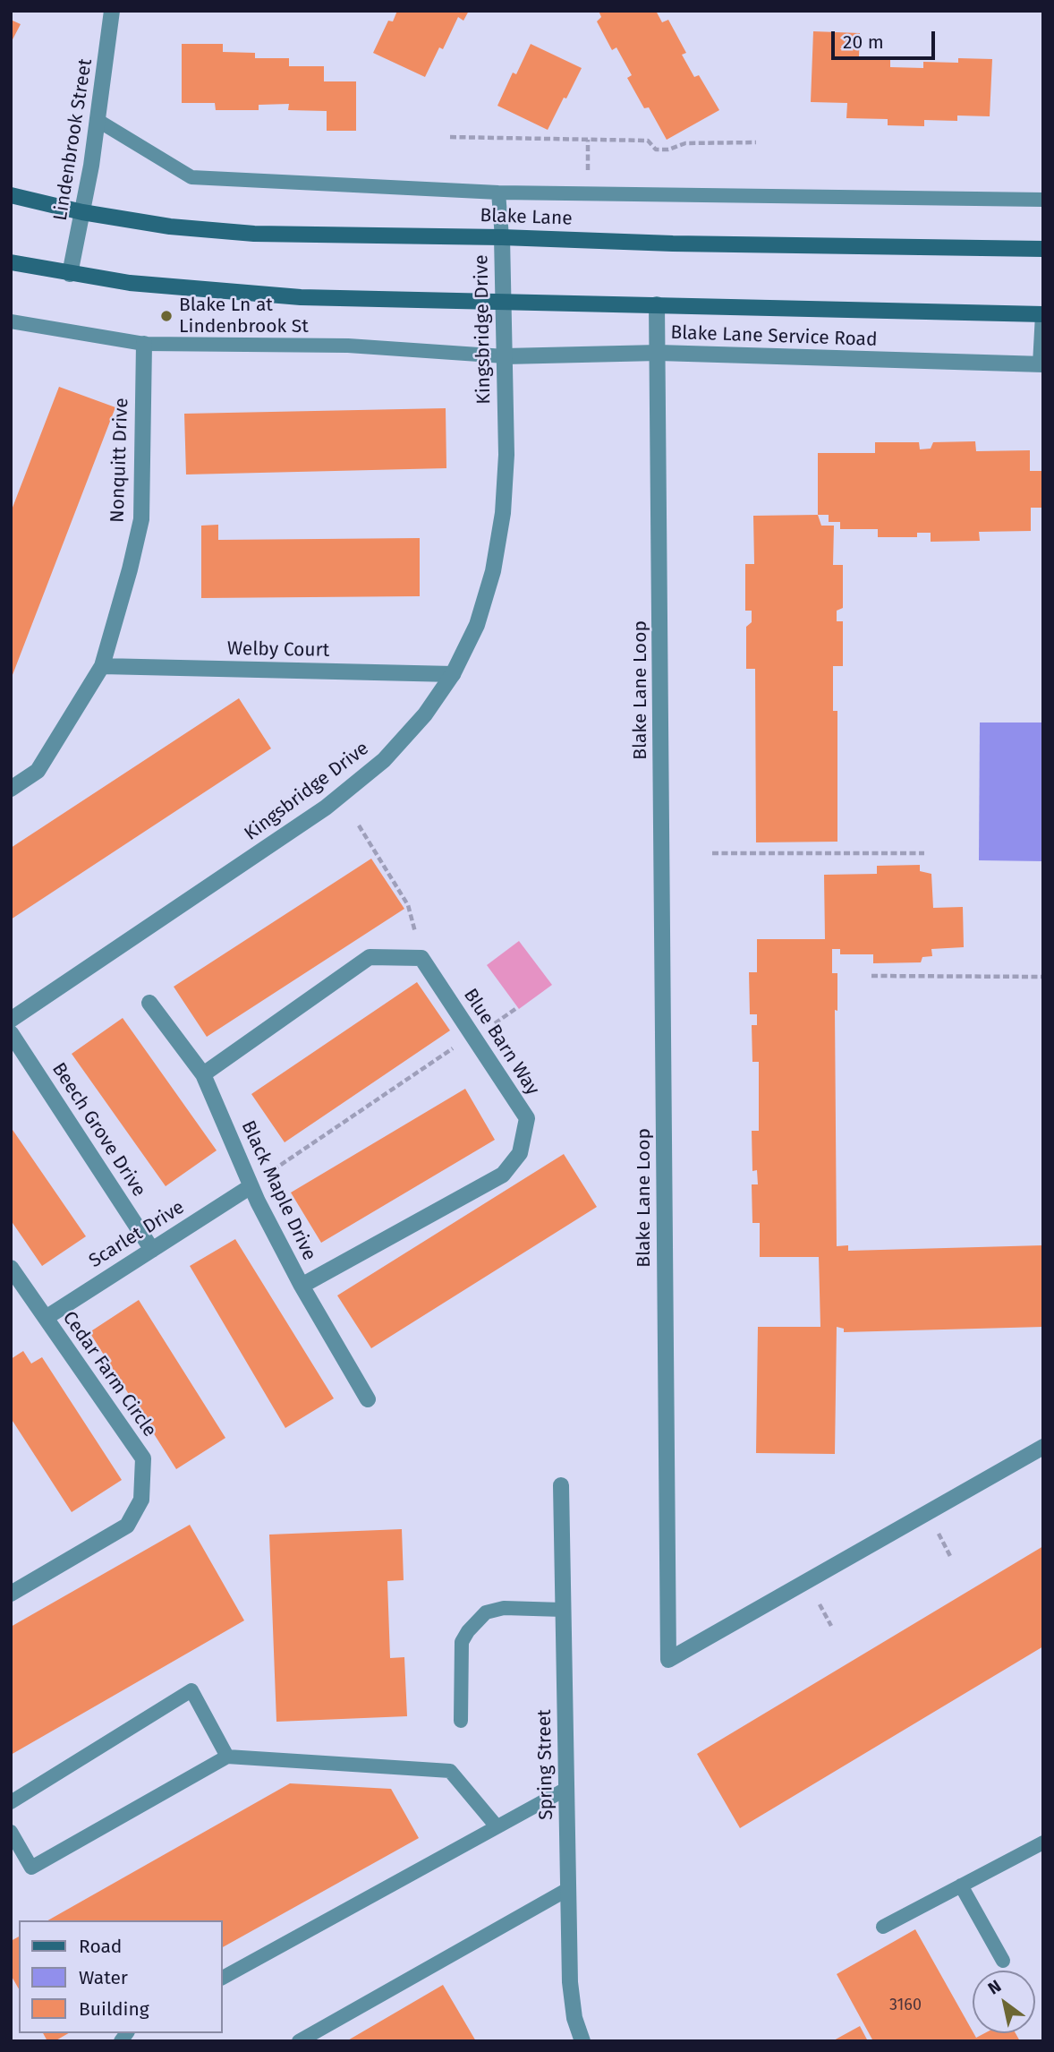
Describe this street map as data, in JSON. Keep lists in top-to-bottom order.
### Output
{
  "streets": {
    "main road": ["Blake Lane"],
    "street": [
      "Lindenbrook Street",
      "Kingsbridge Drive",
      "Blake Lane Service Road",
      "Nonquitt Drive",
      "Welby Court",
      "Blake Lane Loop",
      "Blue Barn Way",
      "Beech Grove Drive",
      "Black Maple Drive",
      "Scarlet Drive",
      "Cedar Farm Circle",
      "Spring Street"
    ]
  },
  "crossings": [
    ["Lindenbrook Street", "Blake Lane"],
    ["Blake Lane", "Kingsbridge Drive"],
    ["Kingsbridge Drive", "Blake Lane Service Road"],
    ["Kingsbridge Drive", "Welby Court"],
    ["Blake Lane Service Road", "Blake Lane Loop"],
    ["Nonquitt Drive", "Welby Court"],
    ["Blue Barn Way", "Black Maple Drive"],
    ["Beech Grove Drive", "Scarlet Drive"],
    ["Black Maple Drive", "Scarlet Drive"],
    ["Scarlet Drive", "Cedar Farm Circle"]
  ],
  "places": ["Blake Ln at Lindenbrook St"],
  "house_numbers": ["3160"],
  "legend": ["Road", "Water", "Building"],
  "scale_bar": "20 m",
  "north": "top left"
}
